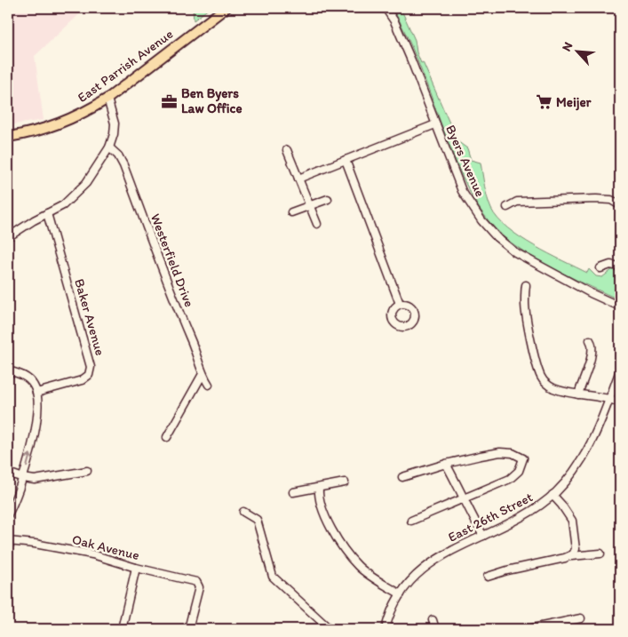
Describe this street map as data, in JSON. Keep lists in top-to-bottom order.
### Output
{
  "streets": {
    "main road": ["East Parrish Avenue"],
    "street": [
      "Byers Avenue",
      "Westerfield Drive",
      "Baker Avenue",
      "East 26th Street",
      "Oak Avenue"
    ]
  },
  "places": {
    "office": ["Ben Byers Law Office"],
    "supermarket": ["Meijer"]
  },
  "north": "top left"
}
